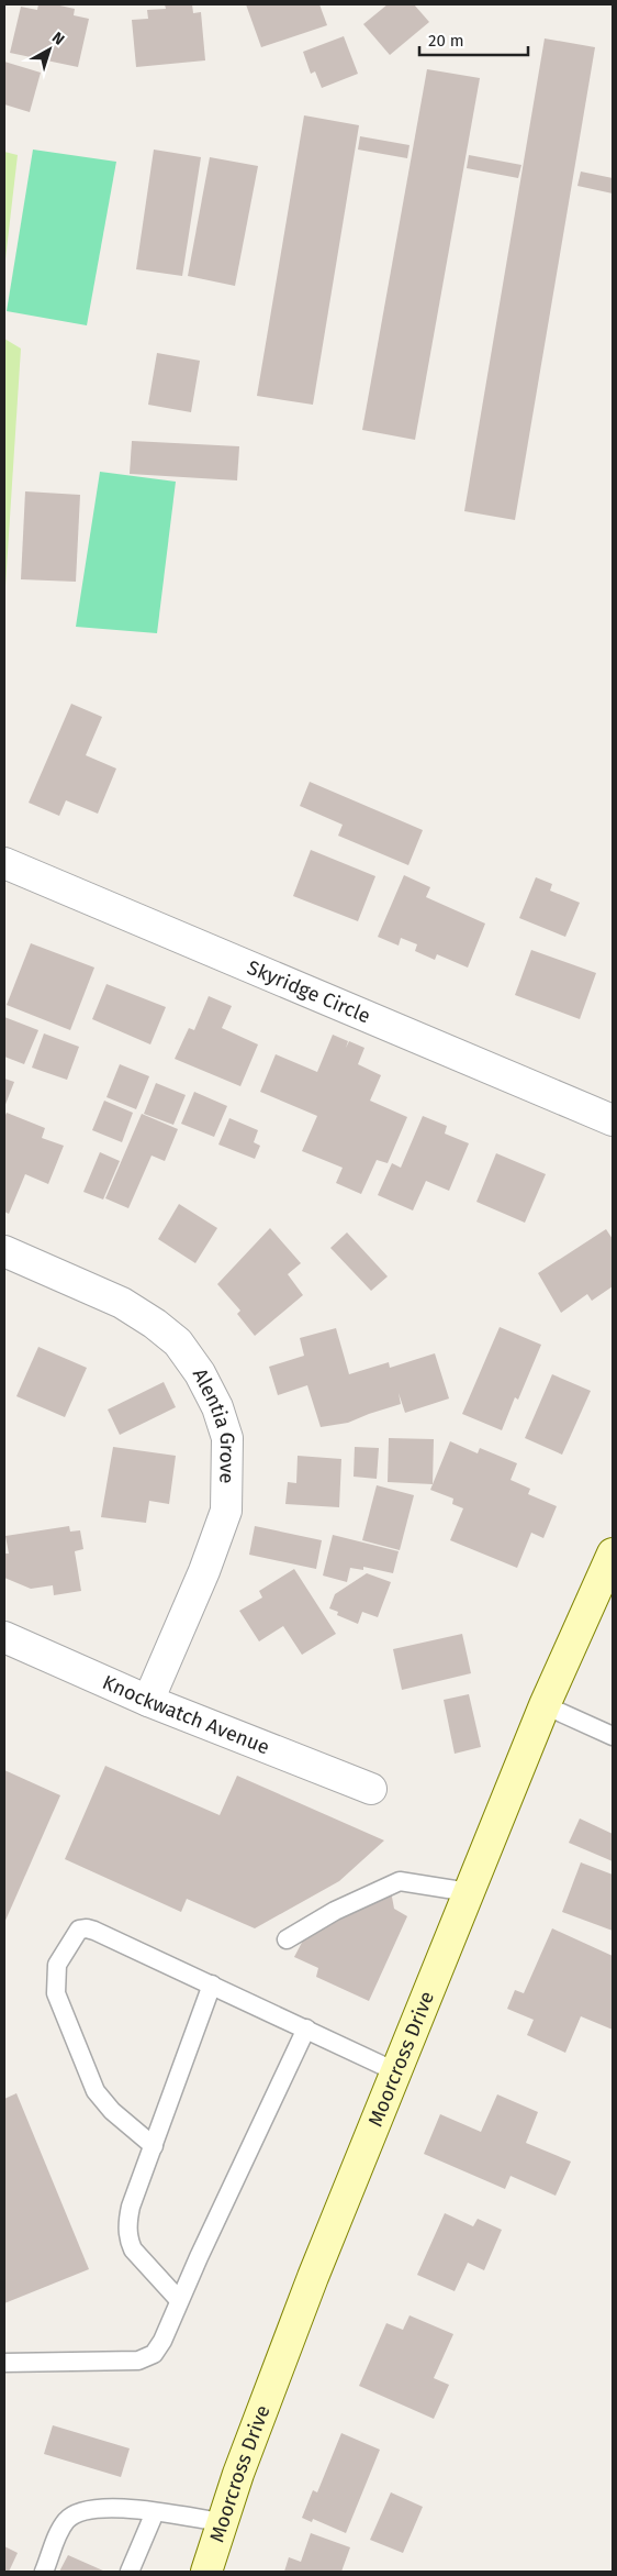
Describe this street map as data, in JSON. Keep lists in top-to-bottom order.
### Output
{
  "streets": {
    "street": [
      "Skyridge Circle",
      "Alentia Grove",
      "Knockwatch Avenue",
      "Moorcross Drive"
    ]
  },
  "crossings": [
    ["Alentia Grove", "Knockwatch Avenue"]
  ],
  "scale_bar": "20 m",
  "north": "top right"
}
